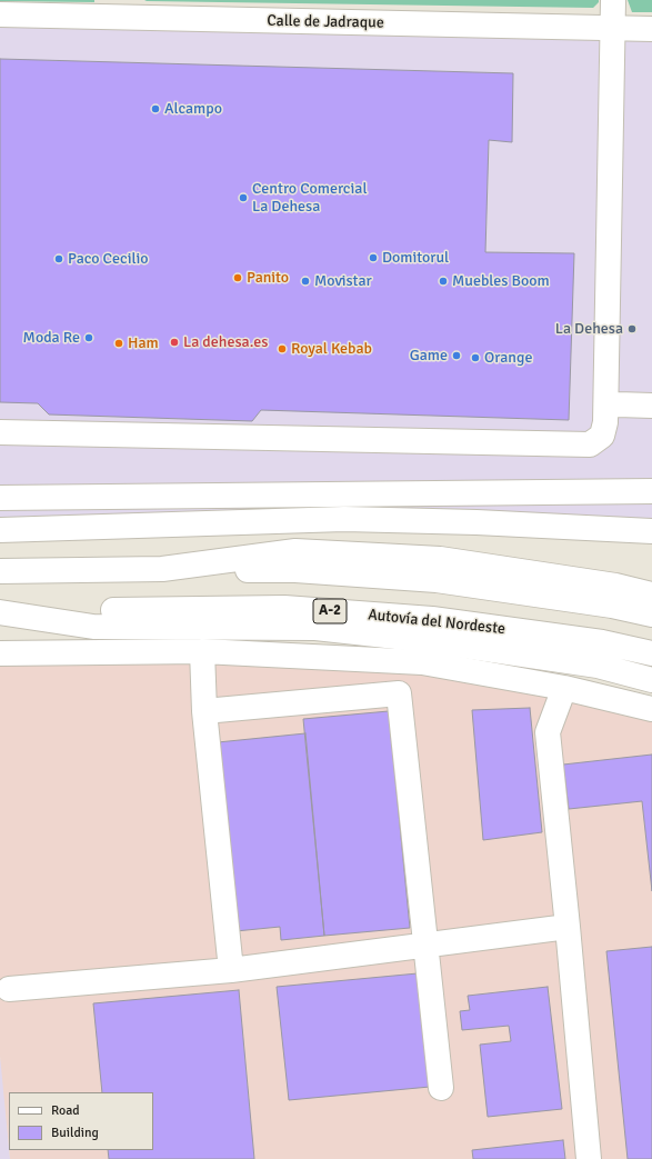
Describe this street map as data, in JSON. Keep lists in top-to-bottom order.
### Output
{
  "streets": {
    "main road": ["Calle de Jadraque", "A-2", "Autovía del Nordeste"]
  },
  "places": [
    "Alcampo",
    "Centro Comercial La Dehesa",
    "Domitorul",
    "Paco Cecilio",
    "Panito",
    "Movistar",
    "Muebles Boom",
    "La Dehesa",
    "Moda Re",
    "La dehesa.es",
    "Ham",
    "Royal Kebab",
    "Game",
    "Orange"
  ],
  "legend": ["Road", "Building"]
}
